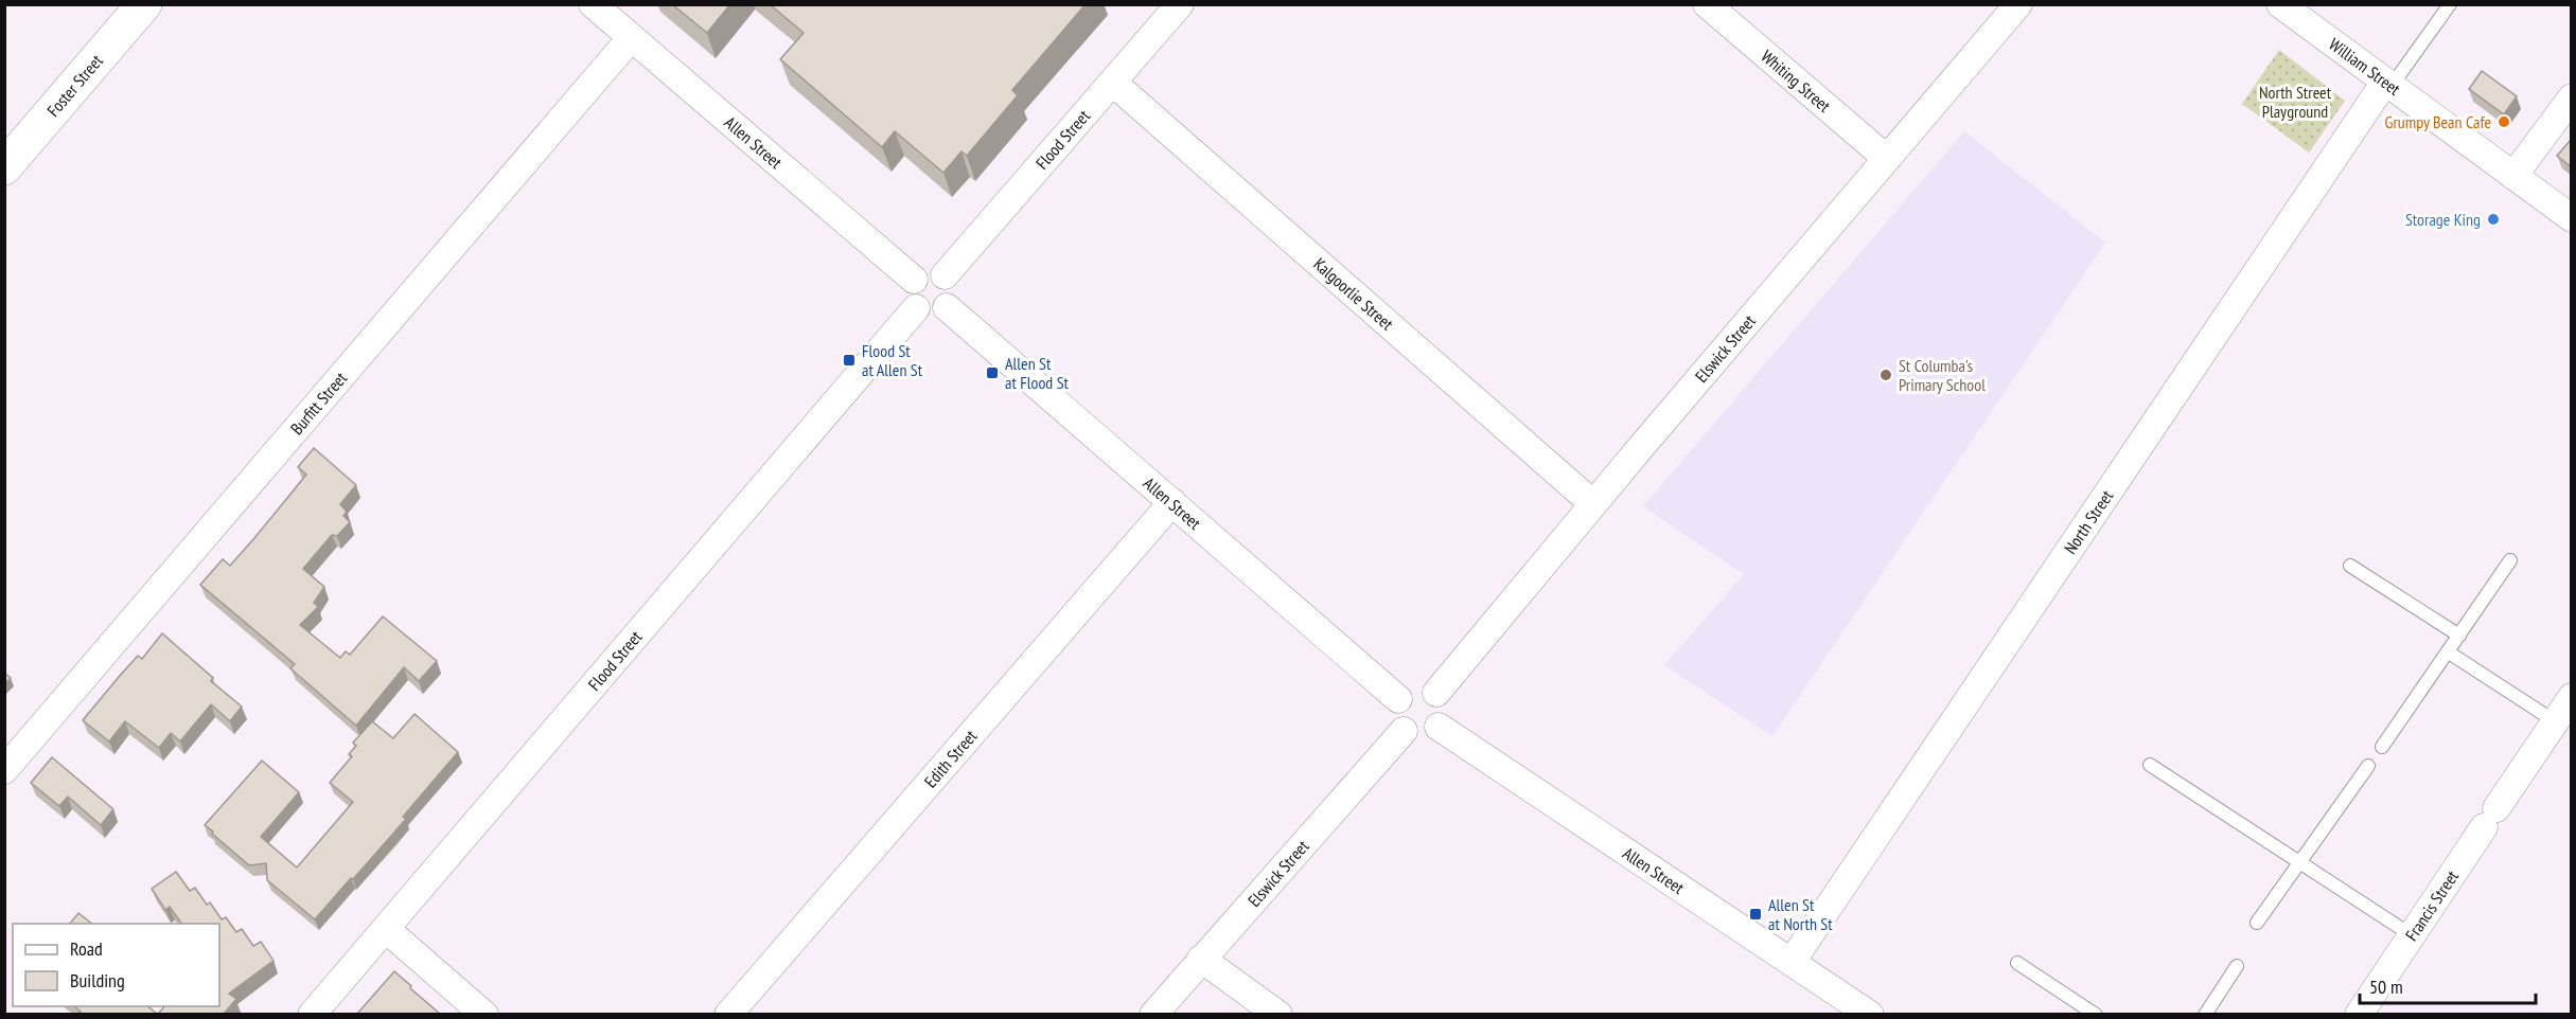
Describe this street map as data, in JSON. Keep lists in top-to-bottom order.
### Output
{
  "streets": {
    "main road": ["Foster Street"],
    "street": [
      "William Street",
      "Whiting Street",
      "Flood Street",
      "Allen Street",
      "Kalgoorlie Street",
      "Elswick Street",
      "Burfitt Street",
      "North Street",
      "Edith Street",
      "Francis Street"
    ]
  },
  "crossings": [
    ["William Street", "North Street"],
    ["Whiting Street", "Elswick Street"],
    ["Flood Street", "Allen Street"],
    ["Flood Street", "Kalgoorlie Street"],
    ["Allen Street", "Elswick Street"],
    ["Allen Street", "Burfitt Street"],
    ["Allen Street", "North Street"],
    ["Allen Street", "Edith Street"],
    ["Kalgoorlie Street", "Elswick Street"]
  ],
  "parks": ["North Street Playground"],
  "places": {
    "other": ["Grumpy Bean Cafe", "Storage King", "St Columba's Primary School"],
    "transit": ["Flood St at Allen St", "Allen St at Flood St", "Allen St at North St"]
  },
  "legend": ["Road", "Building"],
  "scale_bar": "50 m"
}
